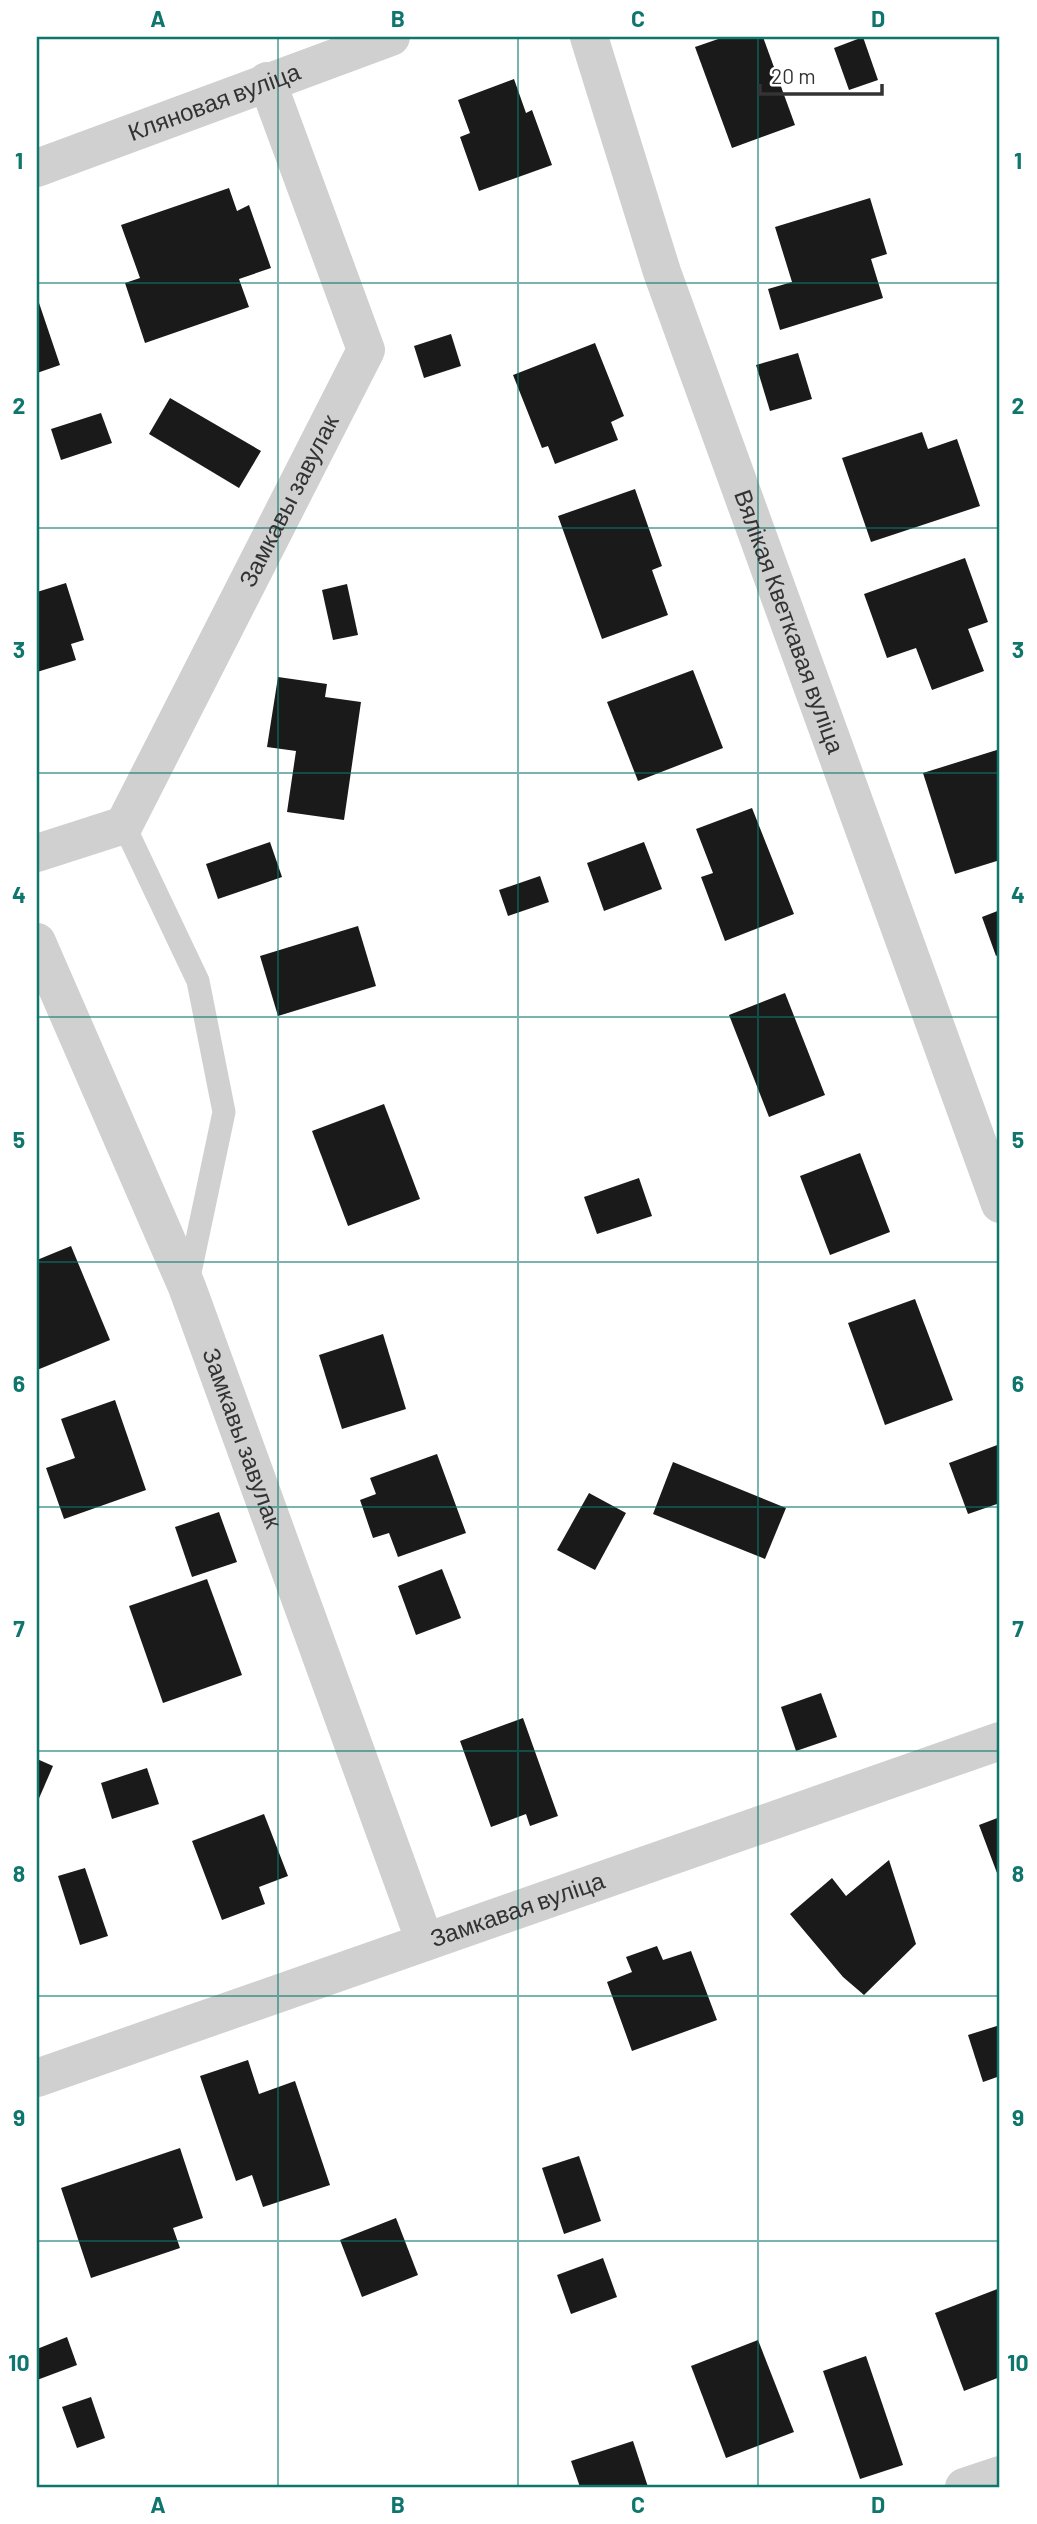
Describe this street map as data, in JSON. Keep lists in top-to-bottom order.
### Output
{
  "streets": {
    "street": [
      "Кляновая вуліца",
      "Замкавы завулак",
      "Вялікая Кветкавая вуліца",
      "Замкавая вуліца"
    ]
  },
  "crossings": [
    ["Кляновая вуліца", "Замкавы завулак"],
    ["Замкавы завулак", "Замкавая вуліца"]
  ],
  "scale_bar": "20 m",
  "grid": {
    "columns": [
      "A",
      "B",
      "C",
      "D"
    ],
    "rows": [
      "1",
      "2",
      "3",
      "4",
      "5",
      "6",
      "7",
      "8",
      "9",
      "10"
    ]
  }
}
